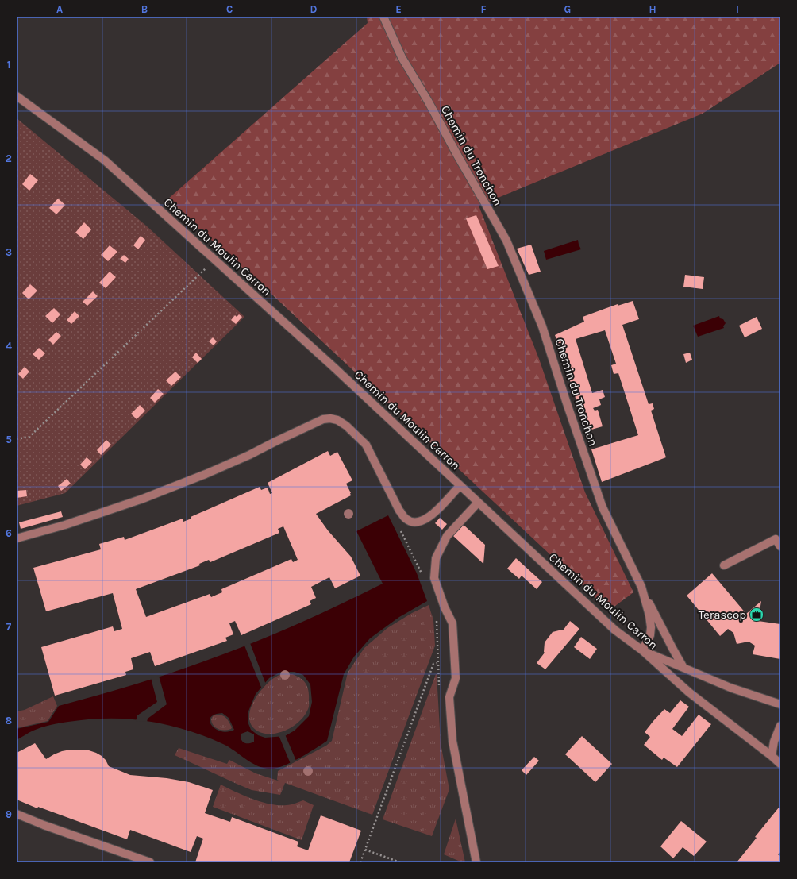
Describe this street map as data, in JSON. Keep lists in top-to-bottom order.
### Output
{
  "streets": {
    "street": ["Chemin du Tronchon", "Chemin du Moulin Carron"]
  },
  "crossings": [
    ["Chemin du Tronchon", "Chemin du Moulin Carron"]
  ],
  "places": {
    "office": ["Terascop"]
  },
  "grid": {
    "columns": [
      "A",
      "B",
      "C",
      "D",
      "E",
      "F",
      "G",
      "H",
      "I"
    ],
    "rows": [
      "1",
      "2",
      "3",
      "4",
      "5",
      "6",
      "7",
      "8",
      "9"
    ]
  }
}
